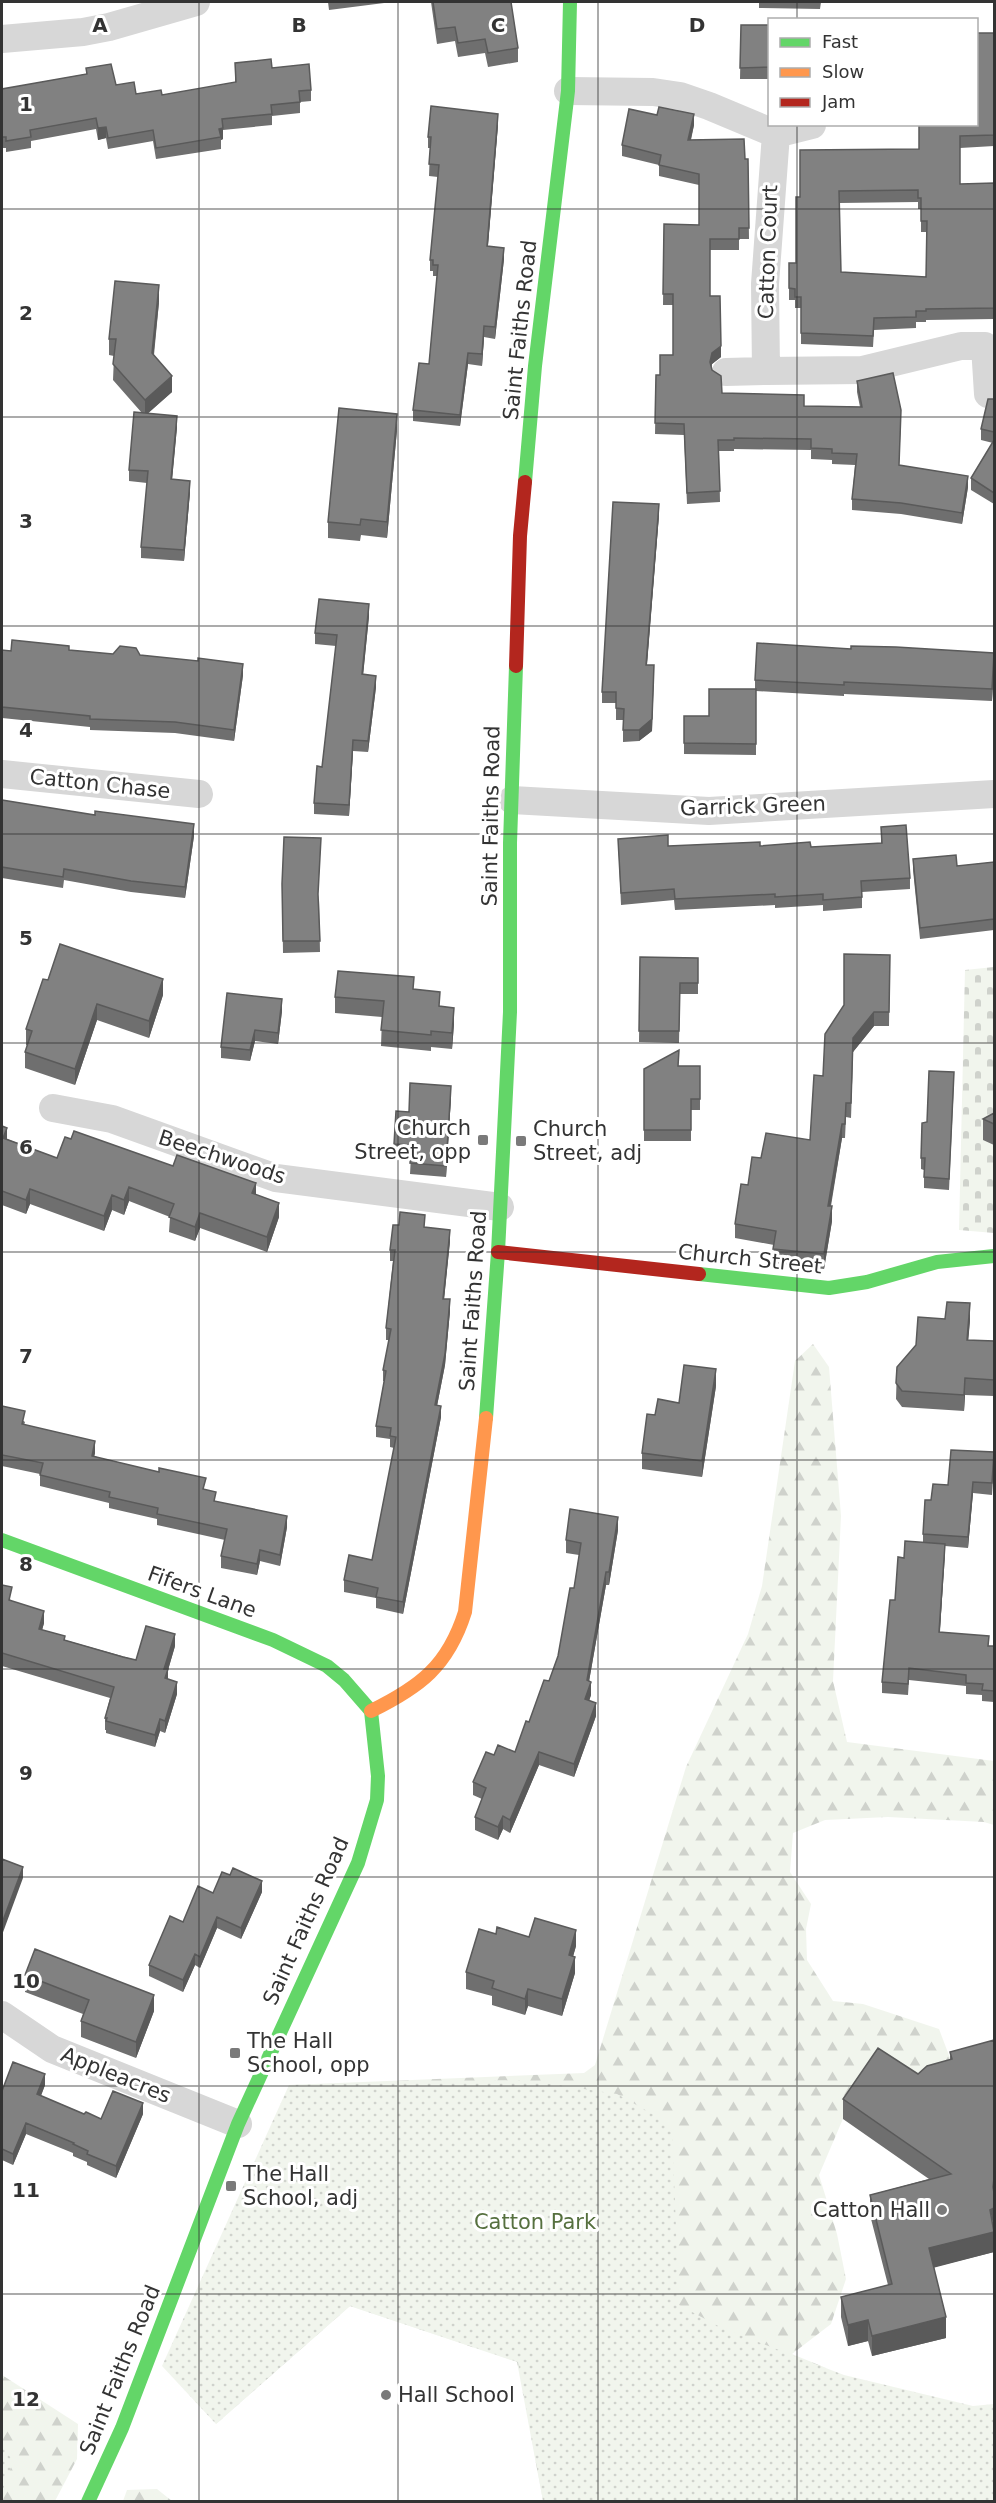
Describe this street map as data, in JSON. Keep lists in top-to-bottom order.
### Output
{
  "streets": {
    "street": [
      "Catton Court",
      "Saint Faiths Road",
      "Catton Chase",
      "Garrick Green",
      "Beechwoods",
      "Church Street",
      "Fifers Lane",
      "Appleacres"
    ]
  },
  "crossings": [
    ["Saint Faiths Road", "Garrick Green"],
    ["Saint Faiths Road", "Beechwoods"],
    ["Saint Faiths Road", "Church Street"],
    ["Saint Faiths Road", "Fifers Lane"],
    ["Saint Faiths Road", "Appleacres"]
  ],
  "parks": ["Catton Park"],
  "places": {
    "transit": [
      "Church Street, opp",
      "Church Street, adj",
      "The Hall School, opp",
      "The Hall School, adj"
    ],
    "other": ["Catton Hall", "Hall School"]
  },
  "legend": ["Fast", "Slow", "Jam"],
  "grid": {
    "columns": [
      "A",
      "B",
      "C",
      "D"
    ],
    "rows": [
      "1",
      "2",
      "3",
      "4",
      "5",
      "6",
      "7",
      "8",
      "9",
      "10",
      "11",
      "12"
    ]
  }
}
